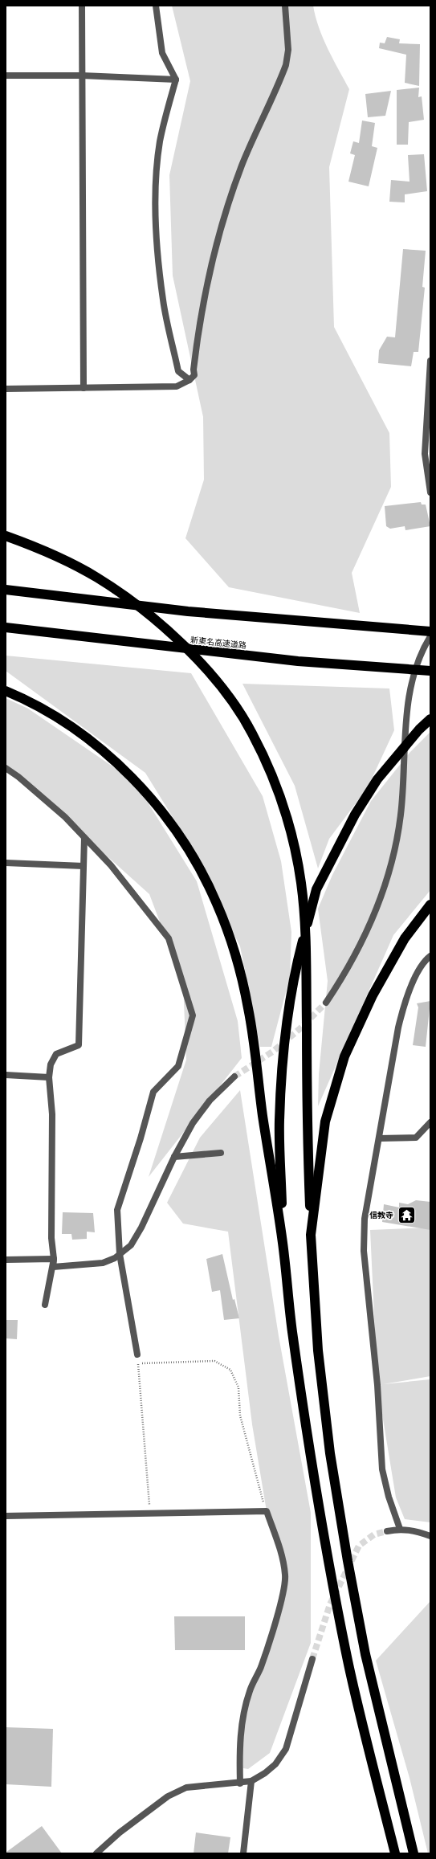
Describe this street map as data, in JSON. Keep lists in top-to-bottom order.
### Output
{
  "streets": {
    "highway": ["新東名高速道路"]
  },
  "places": {
    "temple": ["信教寺"]
  }
}
